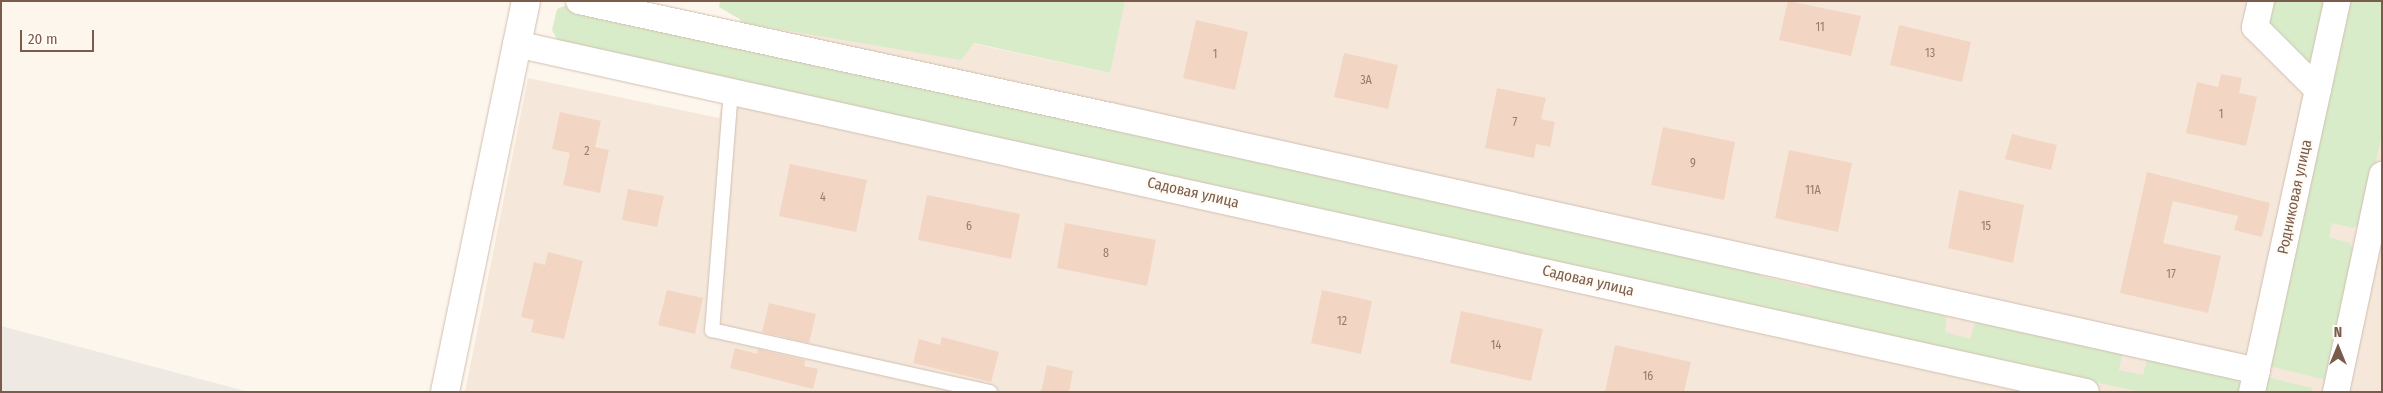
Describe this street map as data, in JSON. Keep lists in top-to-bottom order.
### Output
{
  "streets": {
    "street": ["Садовая улица", "Родниковая улица"]
  },
  "house_numbers": [
    "11",
    "13",
    "1",
    "3А",
    "1",
    "7",
    "2",
    "9",
    "11А",
    "4",
    "6",
    "15",
    "8",
    "17",
    "12",
    "14",
    "16"
  ],
  "scale_bar": "20 m",
  "north": "top"
}
